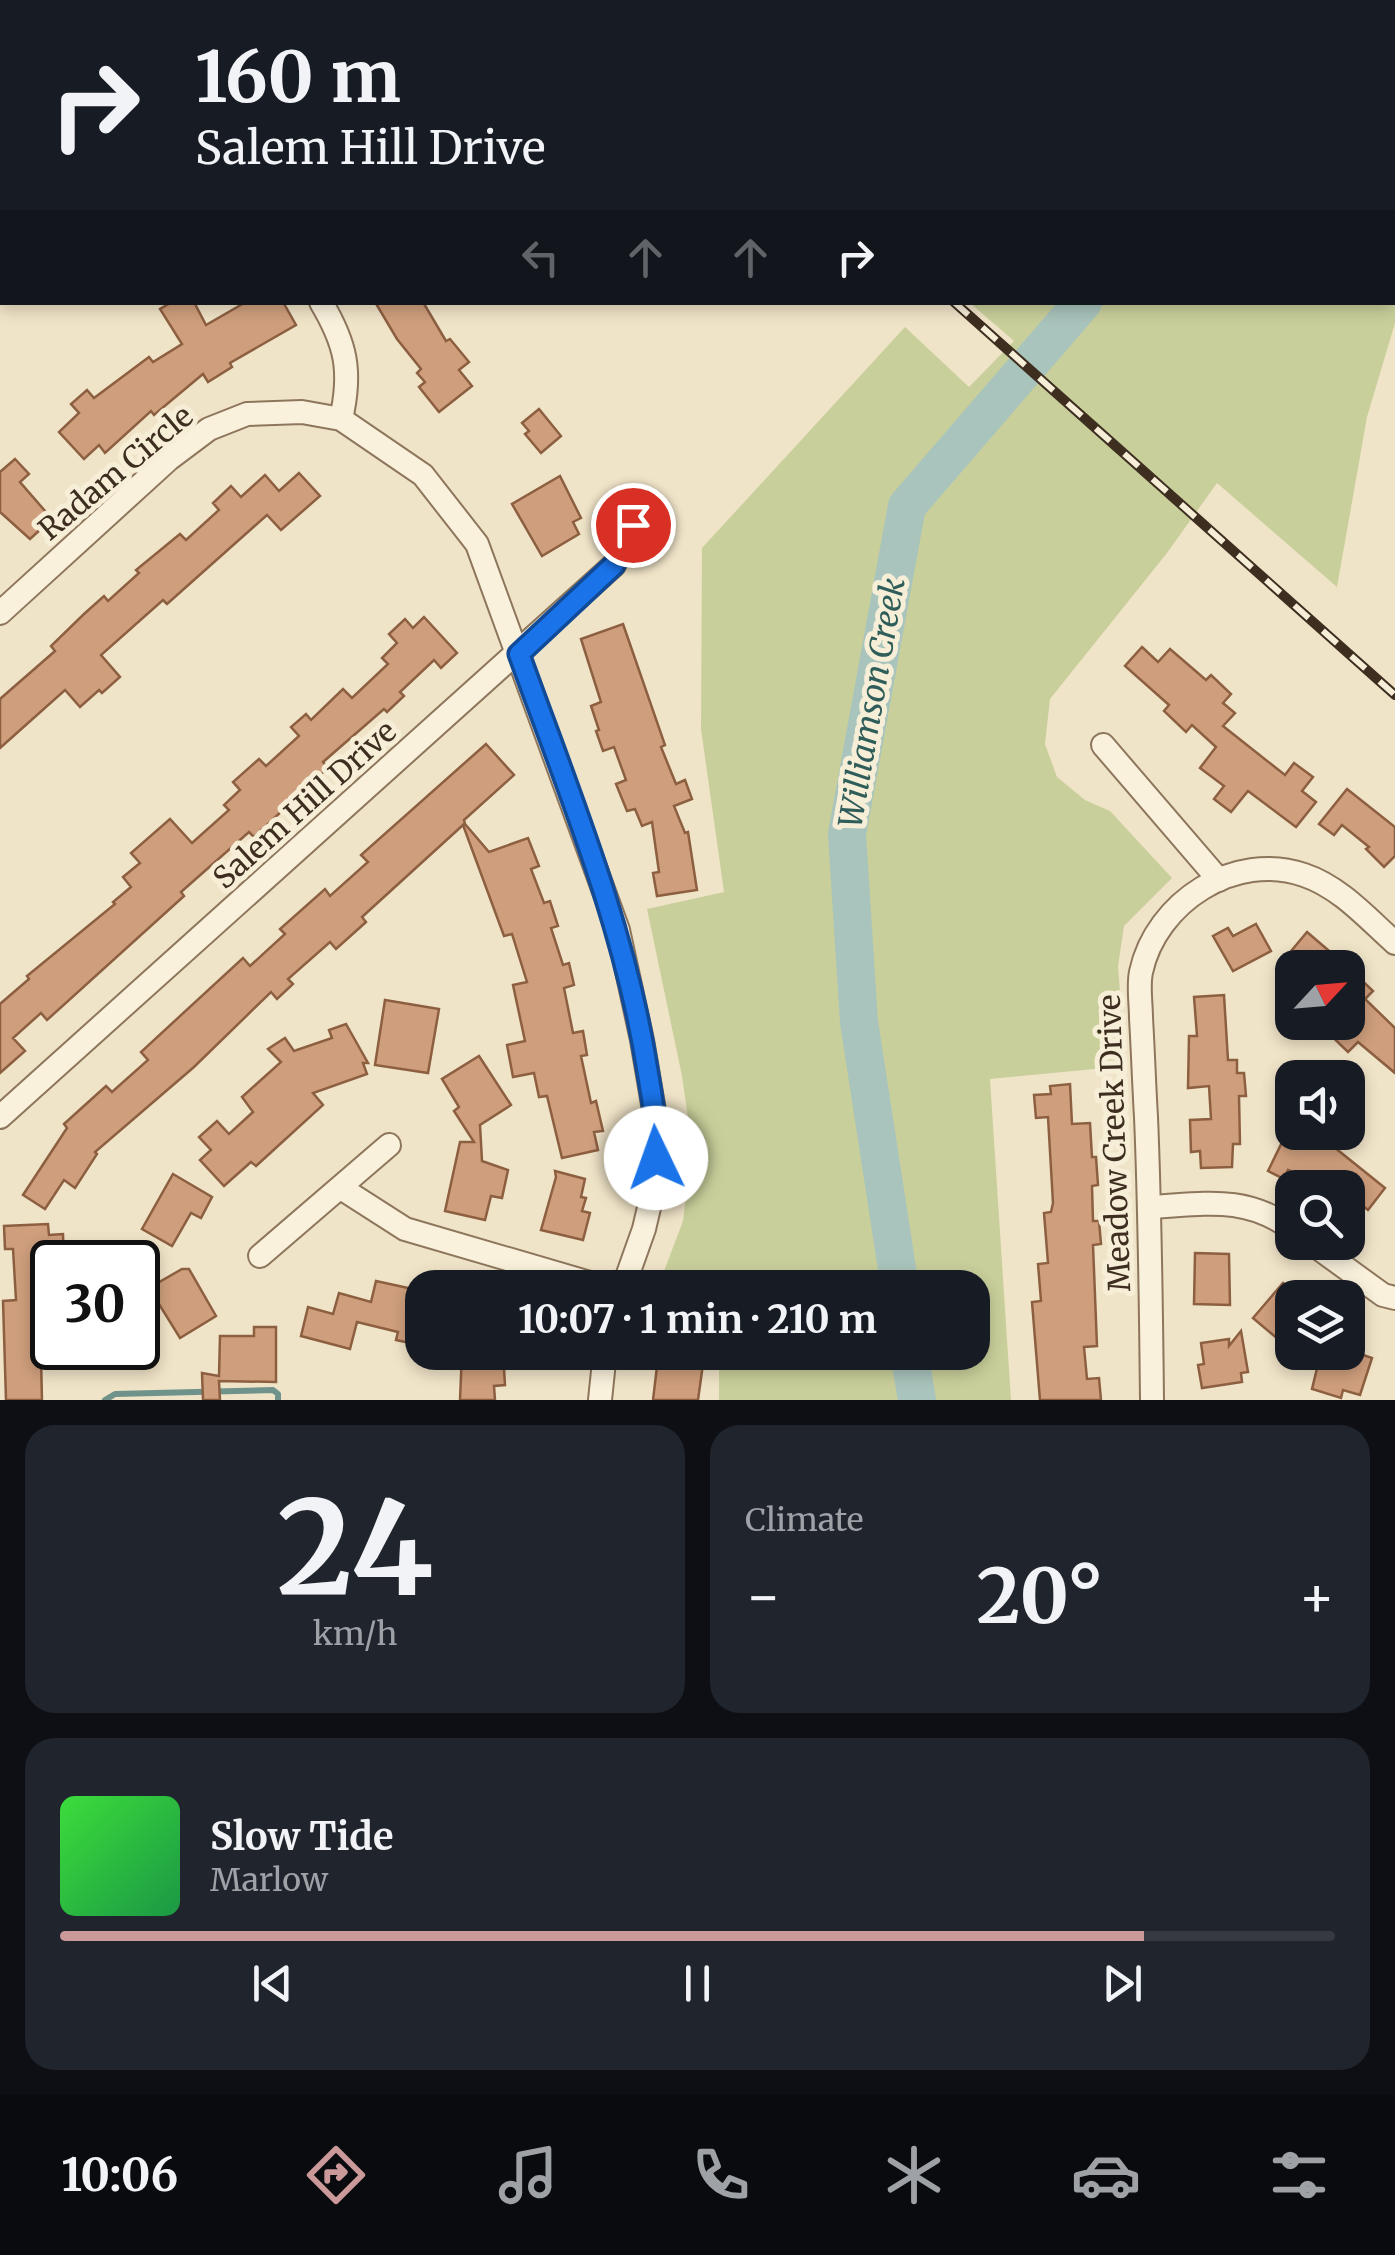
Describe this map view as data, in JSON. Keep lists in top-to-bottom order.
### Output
{
  "streets": {
    "street": ["Radam Circle", "Salem Hill Drive", "Meadow Creek Drive"]
  },
  "crossings": [
    ["Radam Circle", "Salem Hill Drive"]
  ],
  "water": ["Williamson Creek"],
  "north": "top right",
  "page": {
    "turn": ["160 m", "Salem Hill Drive"],
    "limit": "30",
    "trip": "10:07 · 1 min · 210 m",
    "tile": [
      ["24", "km/h"],
      "Climate"
    ],
    "heat": ["−", "20°", "+"],
    "song": ["Slow Tide", "Marlow"],
    "tabs": "10:06"
  }
}
